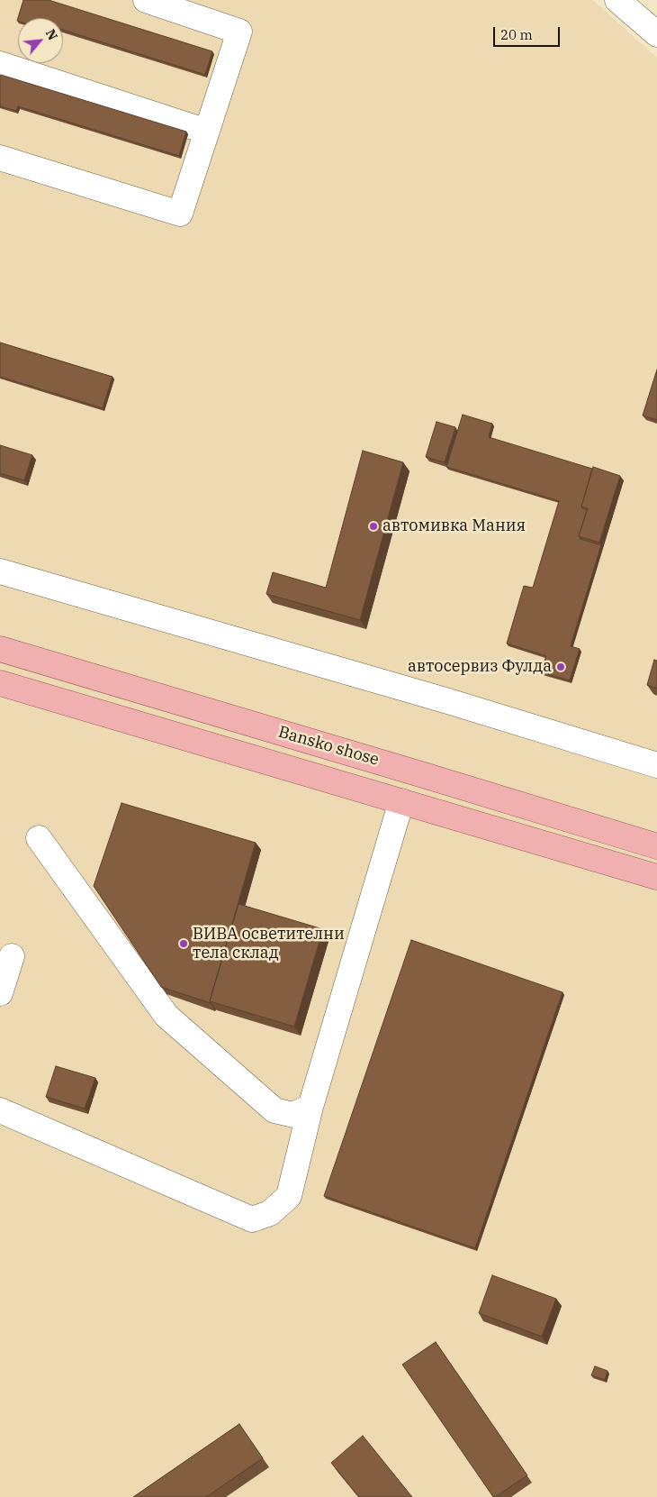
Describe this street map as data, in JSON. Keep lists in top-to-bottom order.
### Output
{
  "streets": {
    "main road": ["Bansko shose"]
  },
  "places": ["автомивка Мания", "автосервиз Фулда", "ВИВА осветителни тела склад"],
  "scale_bar": "20 m",
  "north": "top right"
}
